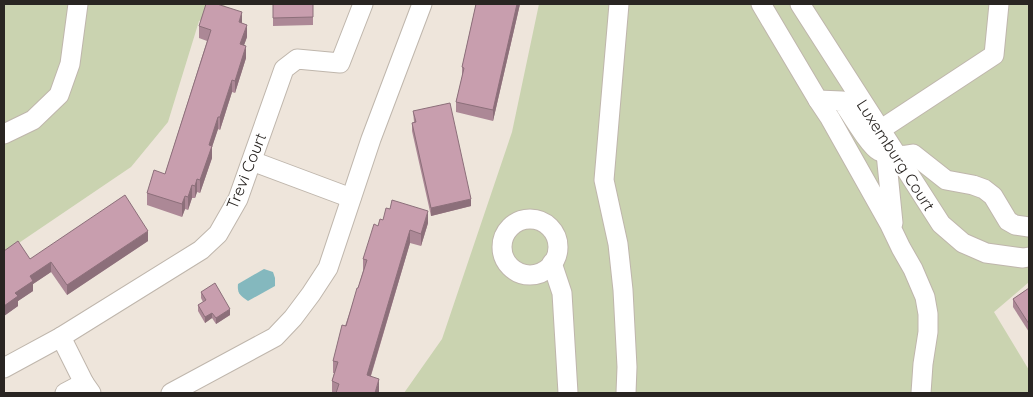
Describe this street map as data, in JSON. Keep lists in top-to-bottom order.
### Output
{
  "streets": {
    "street": ["Luxemburg Court", "Trevi Court"]
  }
}
